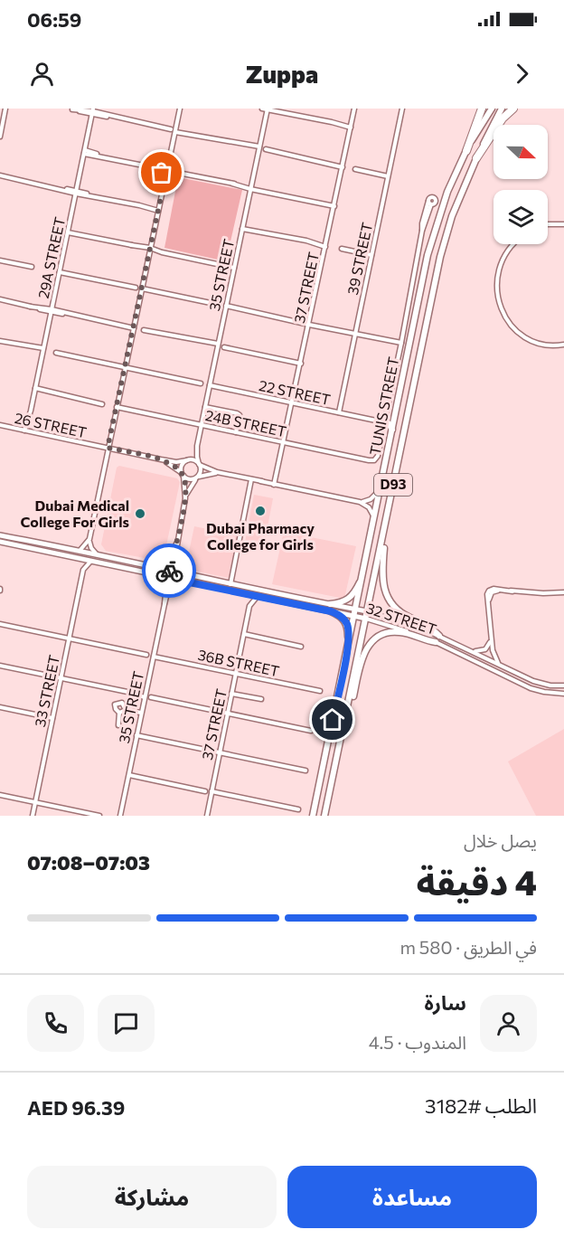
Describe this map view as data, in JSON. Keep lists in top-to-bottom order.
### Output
{
  "streets": {
    "main road": ["TUNIS STREET", "D93"],
    "street": [
      "29A STREET",
      "39 STREET",
      "35 STREET",
      "37 STREET",
      "22 STREET",
      "24B STREET",
      "26 STREET",
      "32 STREET",
      "36B STREET",
      "33 STREET"
    ]
  },
  "crossings": [
    ["29A STREET", "26 STREET"],
    ["39 STREET", "22 STREET"],
    ["35 STREET", "22 STREET"],
    ["35 STREET", "24B STREET"],
    ["35 STREET", "26 STREET"],
    ["35 STREET", "32 STREET"],
    ["35 STREET", "36B STREET"],
    ["37 STREET", "22 STREET"],
    ["37 STREET", "24B STREET"],
    ["37 STREET", "32 STREET"],
    ["37 STREET", "36B STREET"],
    ["TUNIS STREET", "32 STREET"],
    ["26 STREET", "32 STREET"]
  ],
  "places": ["Dubai Pharmacy College for Girls", "Dubai Medical College For Girls"],
  "north": "right",
  "page": {
    "status": "06:59",
    "header": "Zuppa",
    "heading": ["4 دقيقة", "يصل خلال", "07:03–07:08"],
    "panel": [
      "سارة",
      "المندوب · 4.5",
      "الطلب #3182",
      "AED 96.39"
    ],
    "bar": "في الطريق · 580 m",
    "buttons": ["مساعدة", "مشاركة"]
  }
}
